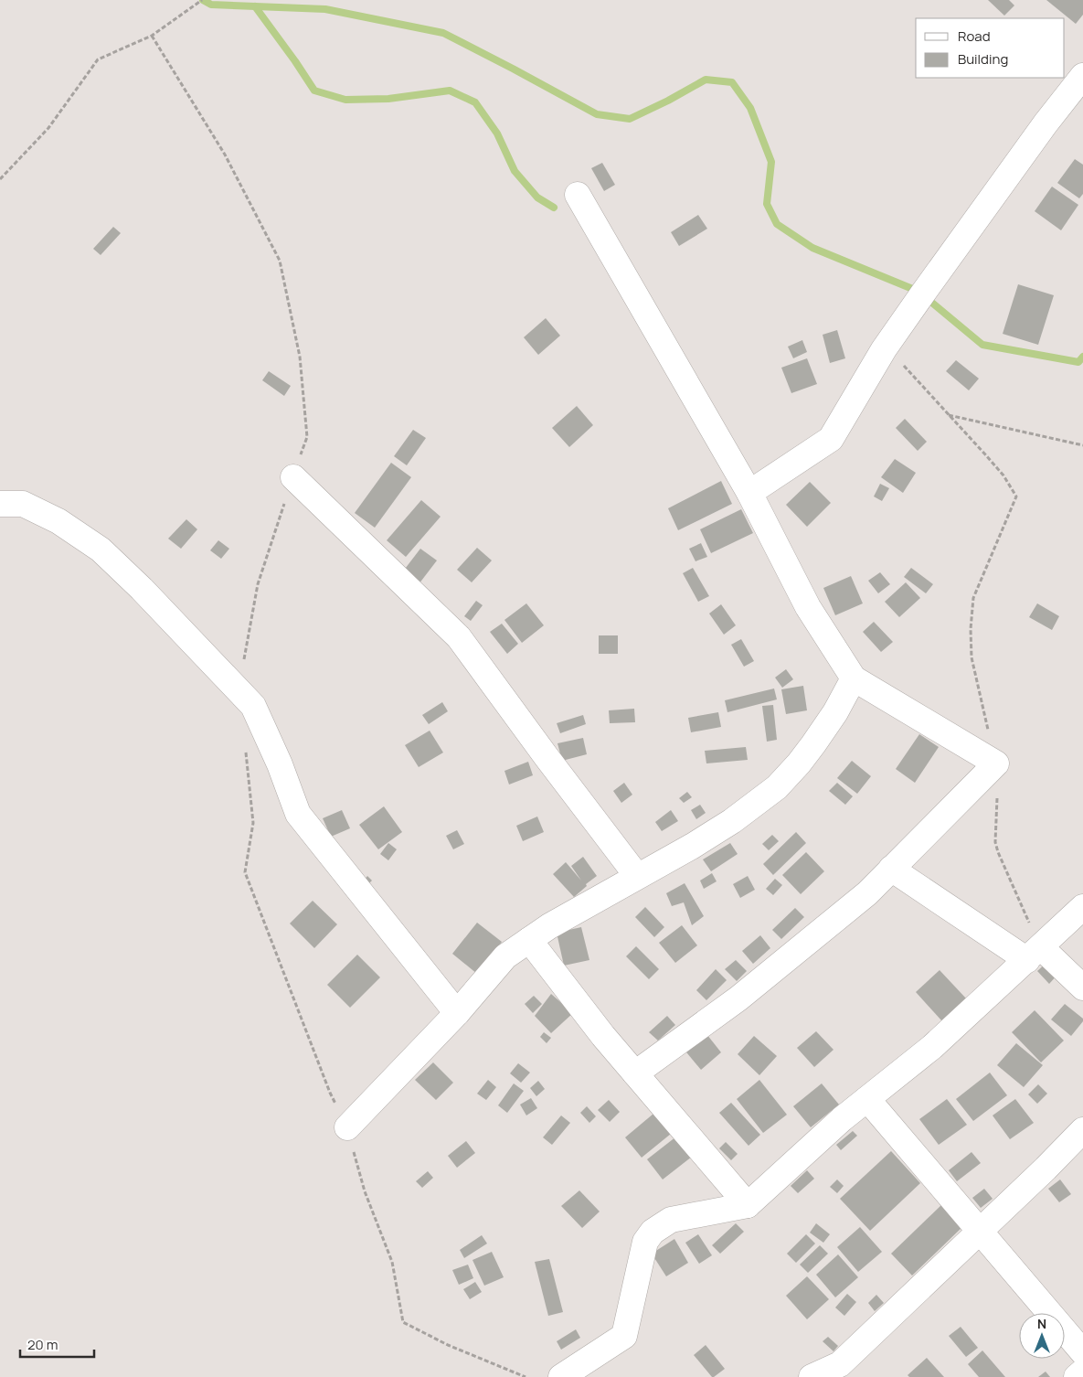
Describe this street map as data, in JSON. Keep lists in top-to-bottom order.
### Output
{
  "legend": ["Road", "Building"],
  "scale_bar": "20 m",
  "north": "top"
}
